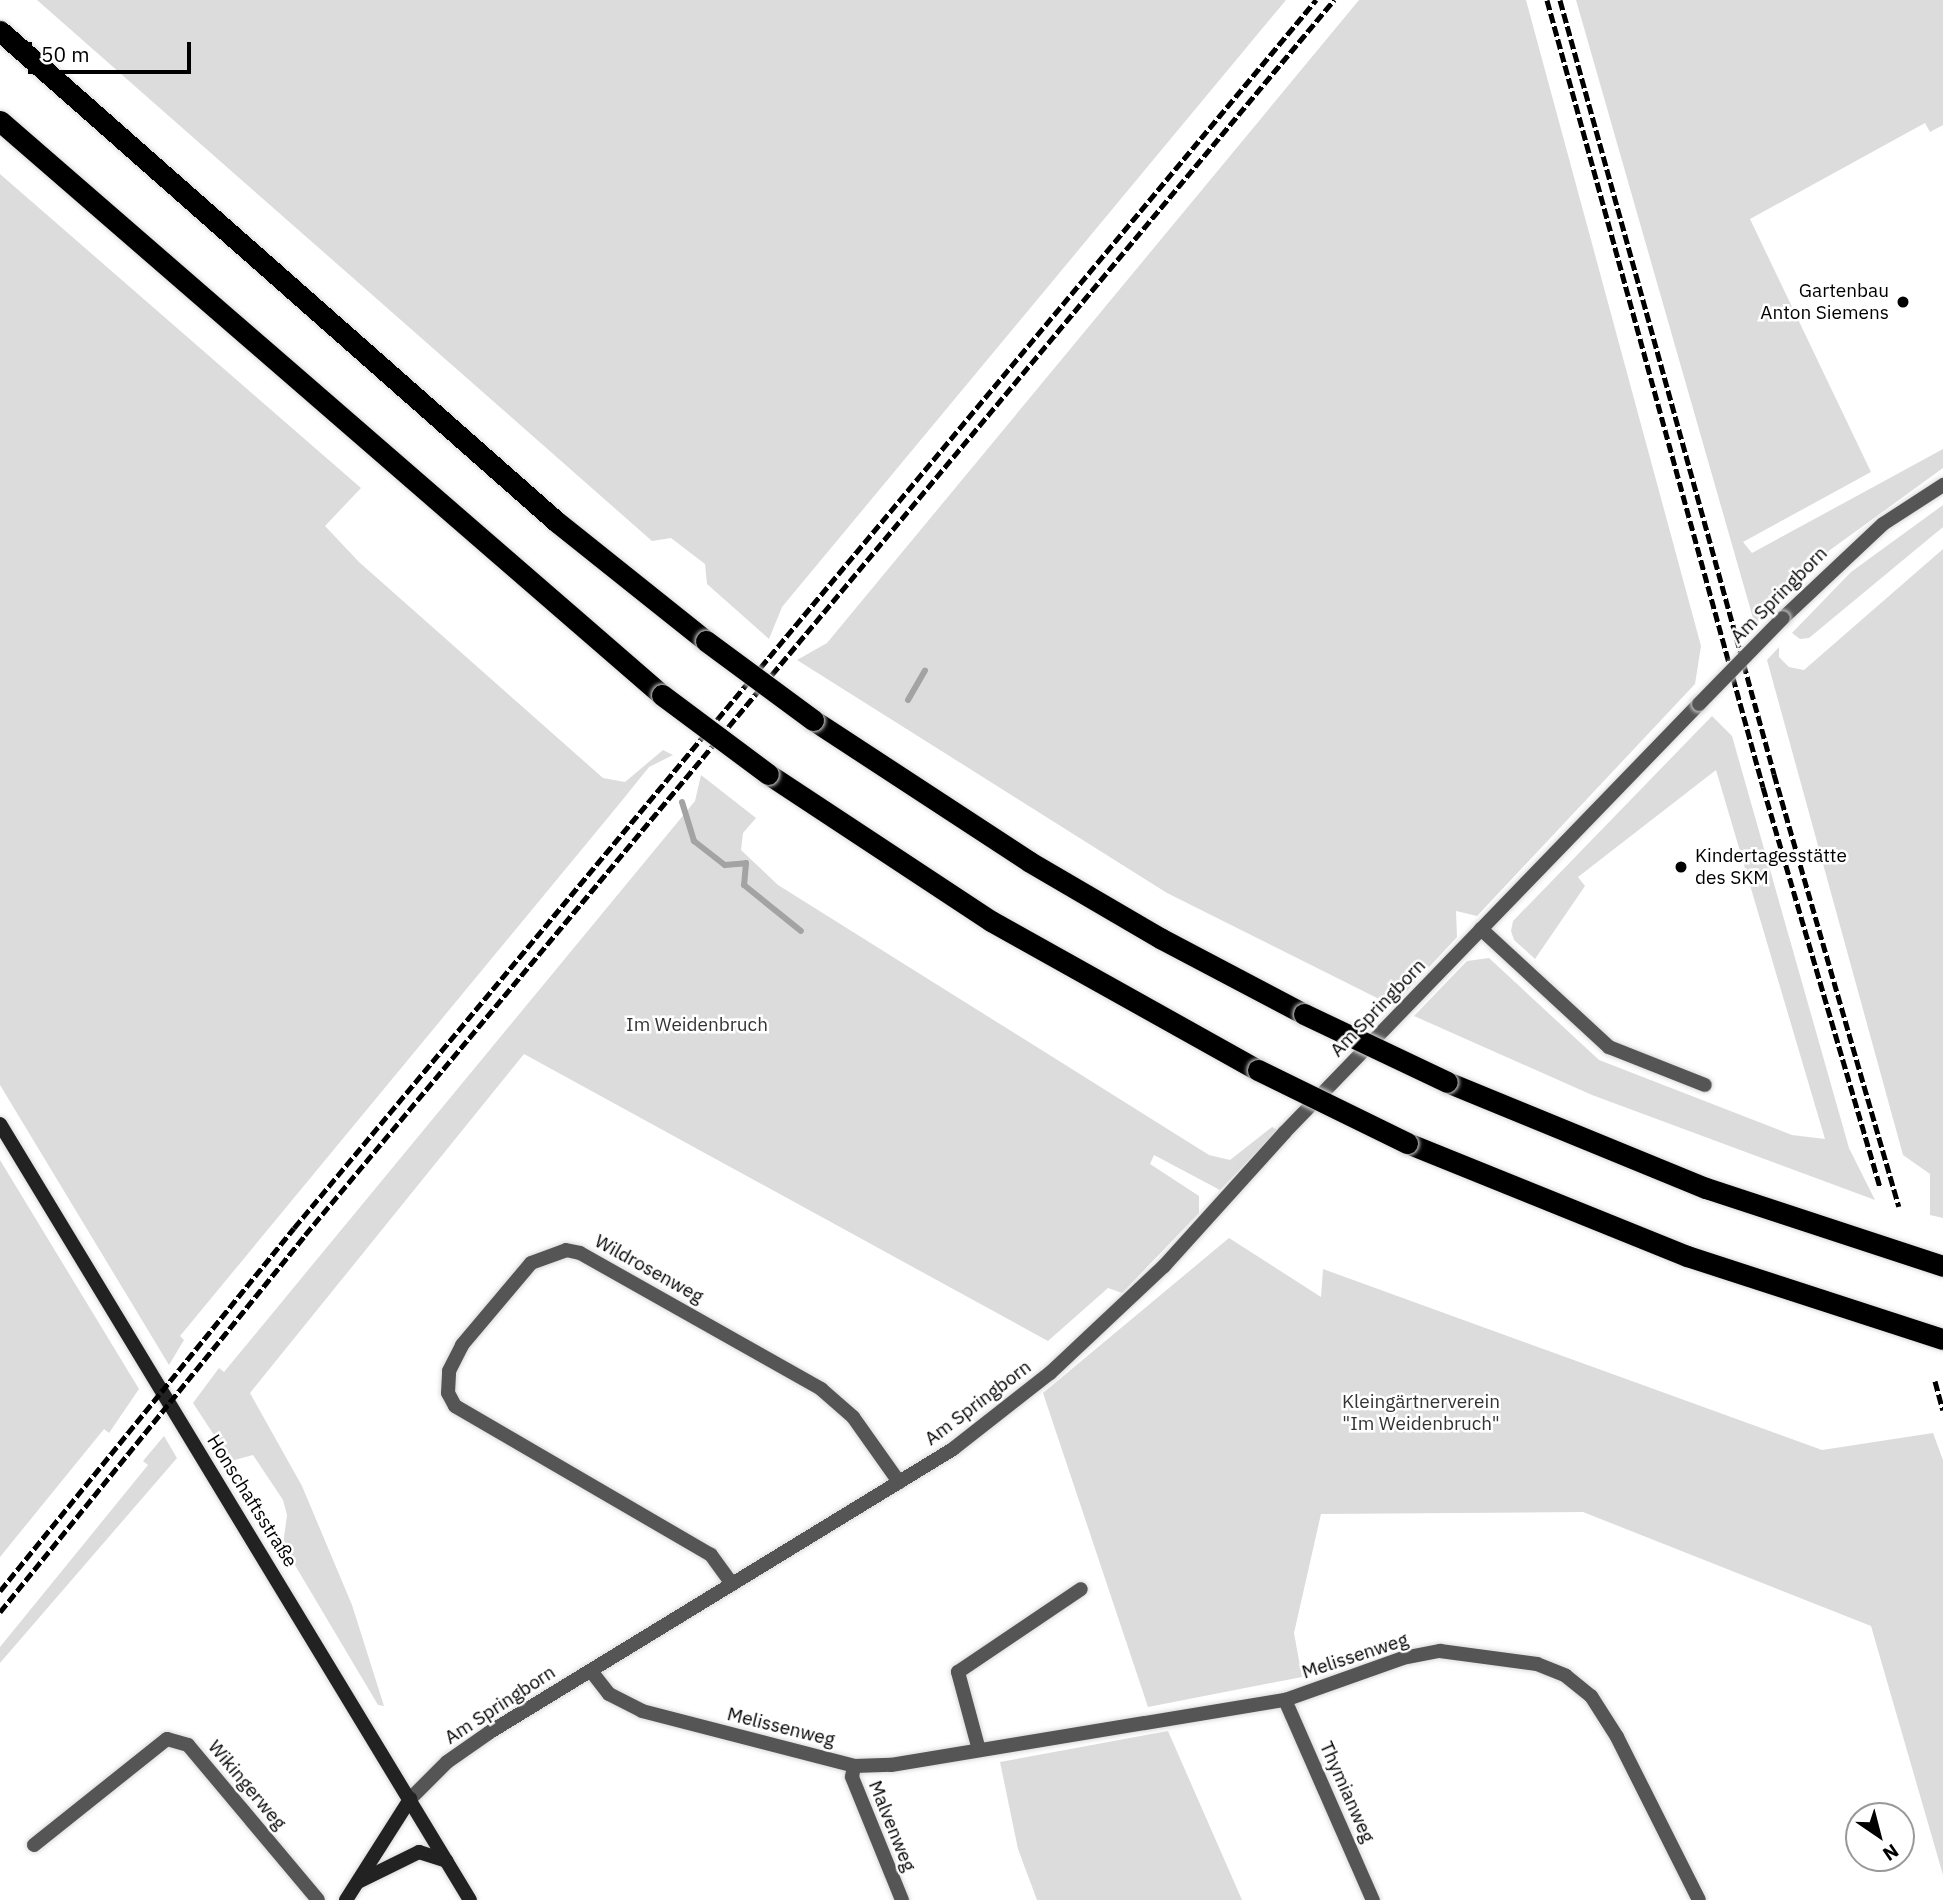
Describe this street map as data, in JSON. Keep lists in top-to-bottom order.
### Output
{
  "streets": {
    "street": [
      "Am Springborn",
      "Wildrosenweg",
      "Honschaftsstraße",
      "Melissenweg",
      "Wikingerweg",
      "Thymianweg",
      "Malvenweg"
    ]
  },
  "crossings": [
    ["Am Springborn", "Wildrosenweg"],
    ["Am Springborn", "Honschaftsstraße"],
    ["Am Springborn", "Melissenweg"],
    ["Melissenweg", "Thymianweg"],
    ["Melissenweg", "Malvenweg"]
  ],
  "parks": ["Im Weidenbruch", "Kleingärtnerverein \"Im Weidenbruch\""],
  "places": ["Gartenbau Anton Siemens", "Kindertagesstätte des SKM"],
  "scale_bar": "50 m",
  "north": "bottom right"
}
